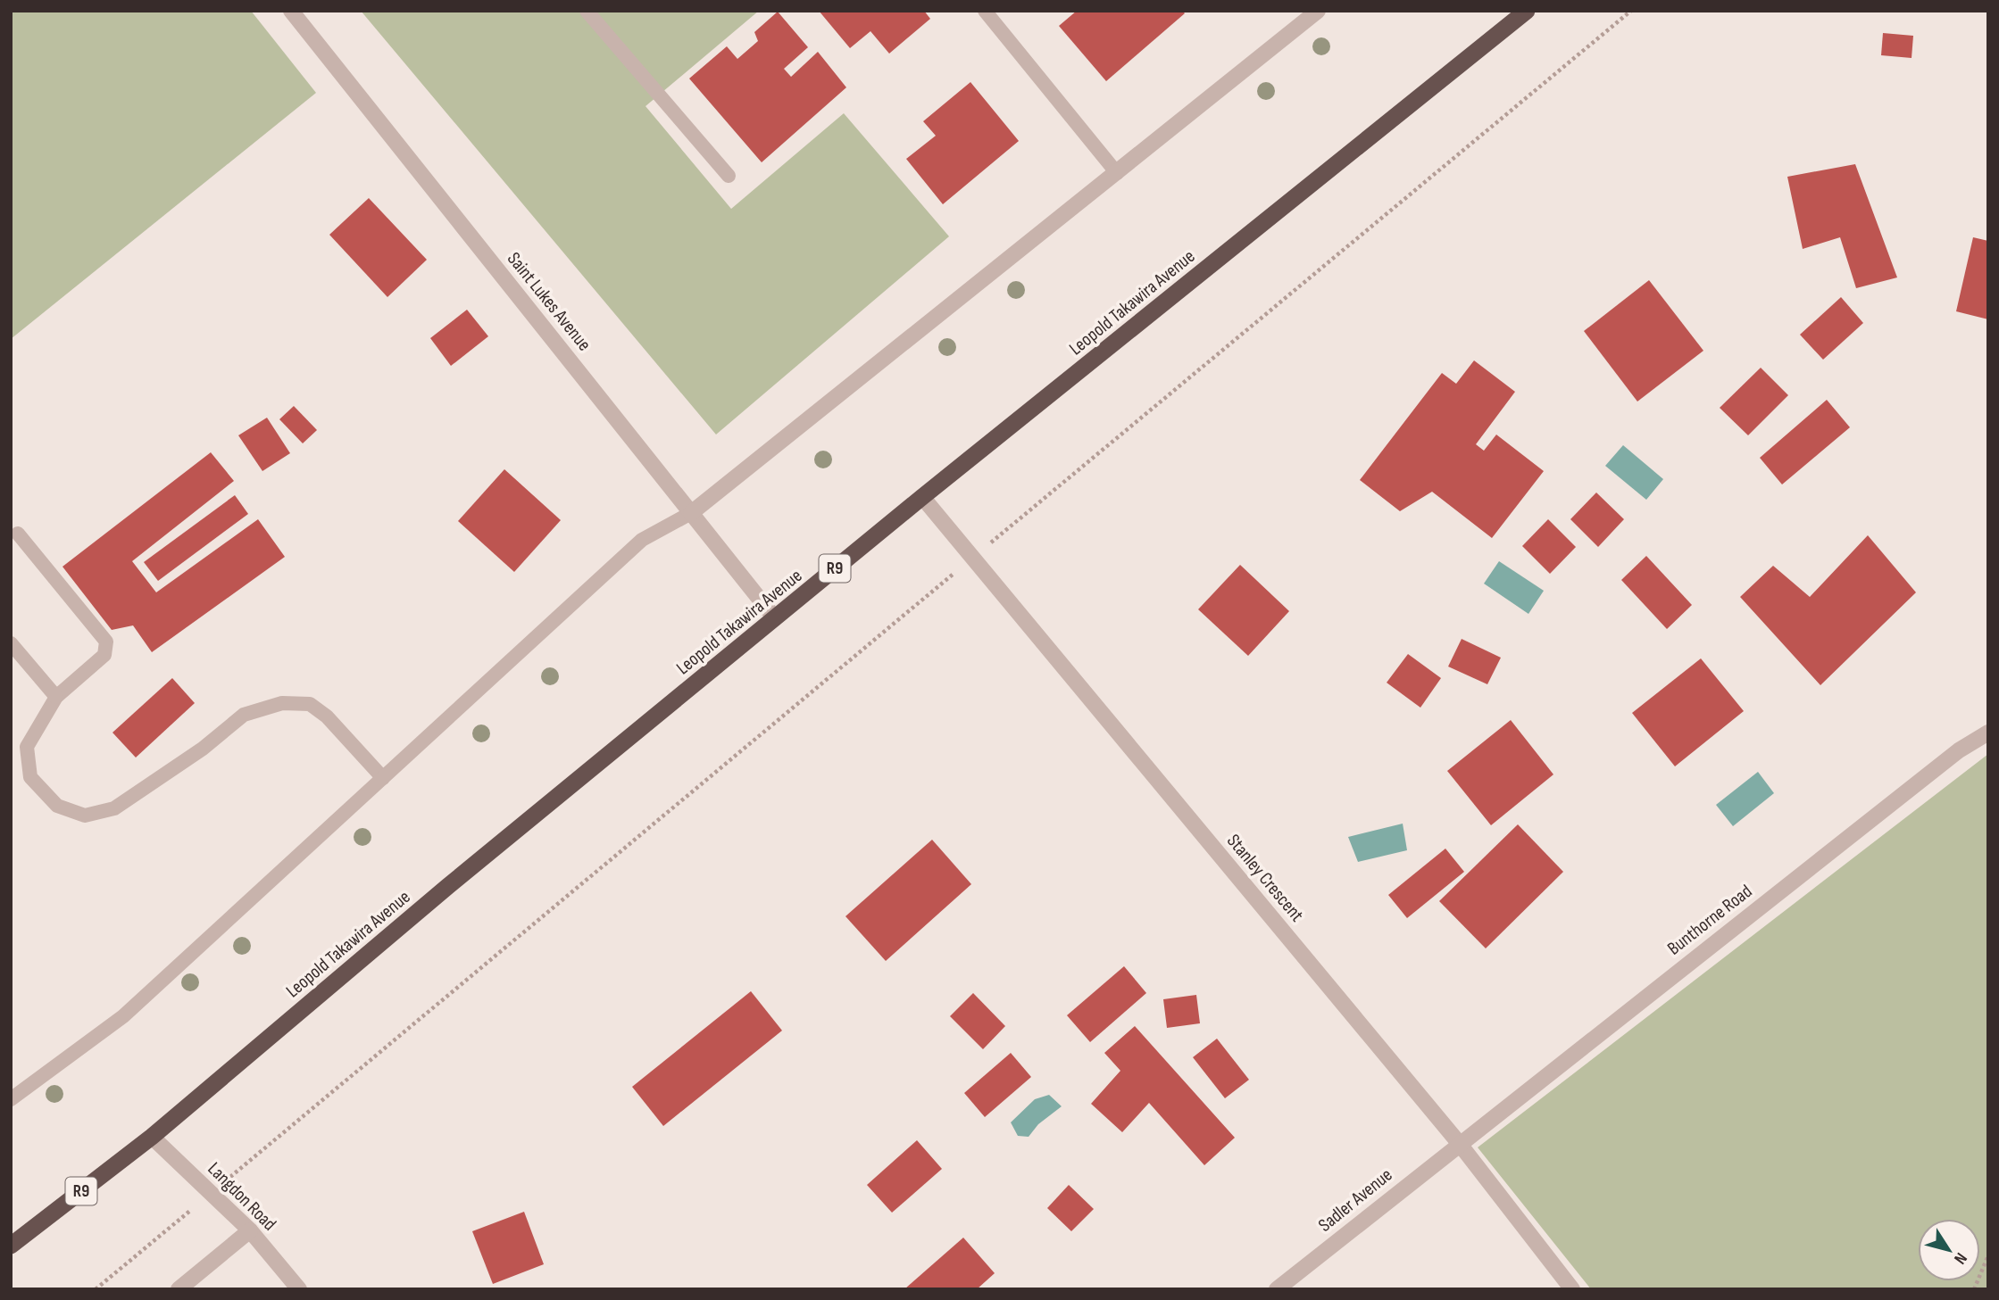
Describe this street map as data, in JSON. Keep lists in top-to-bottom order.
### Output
{
  "streets": {
    "highway": ["Leopold Takawira Avenue", "R9"],
    "street": [
      "Saint Lukes Avenue",
      "Stanley Crescent",
      "Bunthorne Road",
      "Langdon Road",
      "Sadler Avenue"
    ]
  },
  "crossings": [
    ["Saint Lukes Avenue", "Leopold Takawira Avenue"],
    ["Leopold Takawira Avenue", "Stanley Crescent"],
    ["Leopold Takawira Avenue", "Langdon Road"],
    ["Stanley Crescent", "Bunthorne Road"],
    ["Stanley Crescent", "Sadler Avenue"],
    ["Bunthorne Road", "Sadler Avenue"]
  ],
  "north": "bottom right"
}
